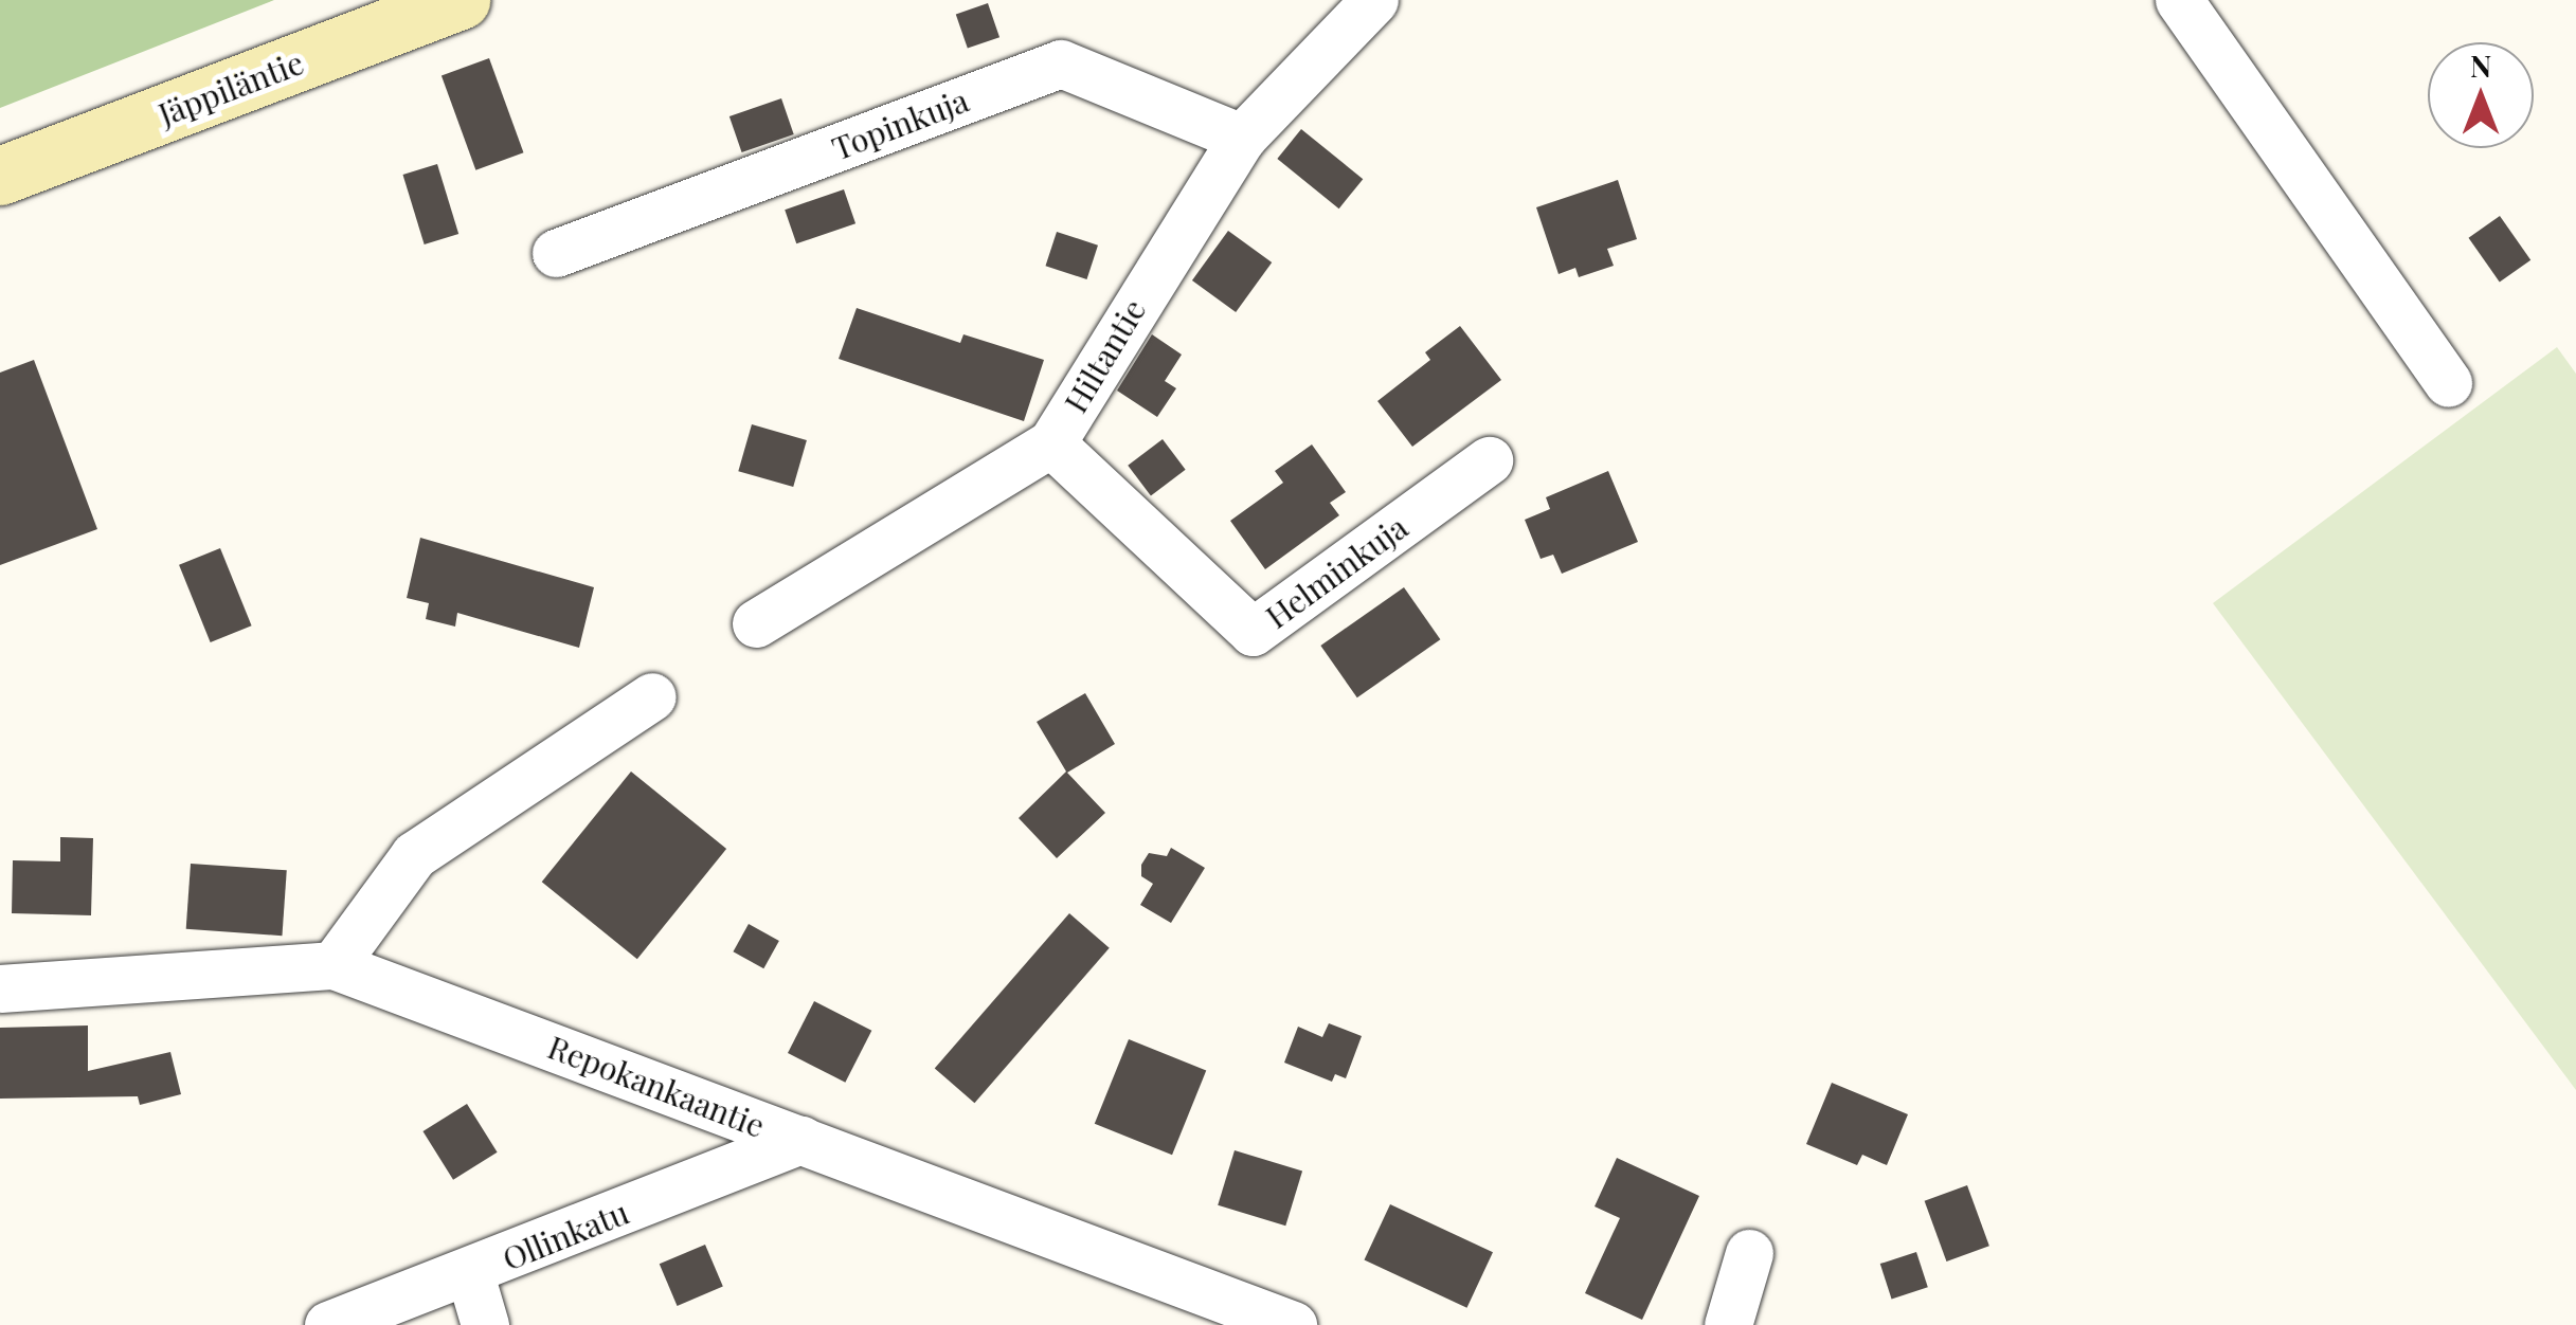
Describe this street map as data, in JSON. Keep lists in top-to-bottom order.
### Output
{
  "streets": {
    "main road": ["Jäppiläntie"],
    "street": [
      "Topinkuja",
      "Hiltantie",
      "Helminkuja",
      "Repokankaantie",
      "Ollinkatu"
    ]
  },
  "crossings": [
    ["Topinkuja", "Hiltantie"],
    ["Hiltantie", "Helminkuja"],
    ["Repokankaantie", "Ollinkatu"]
  ],
  "north": "top"
}
